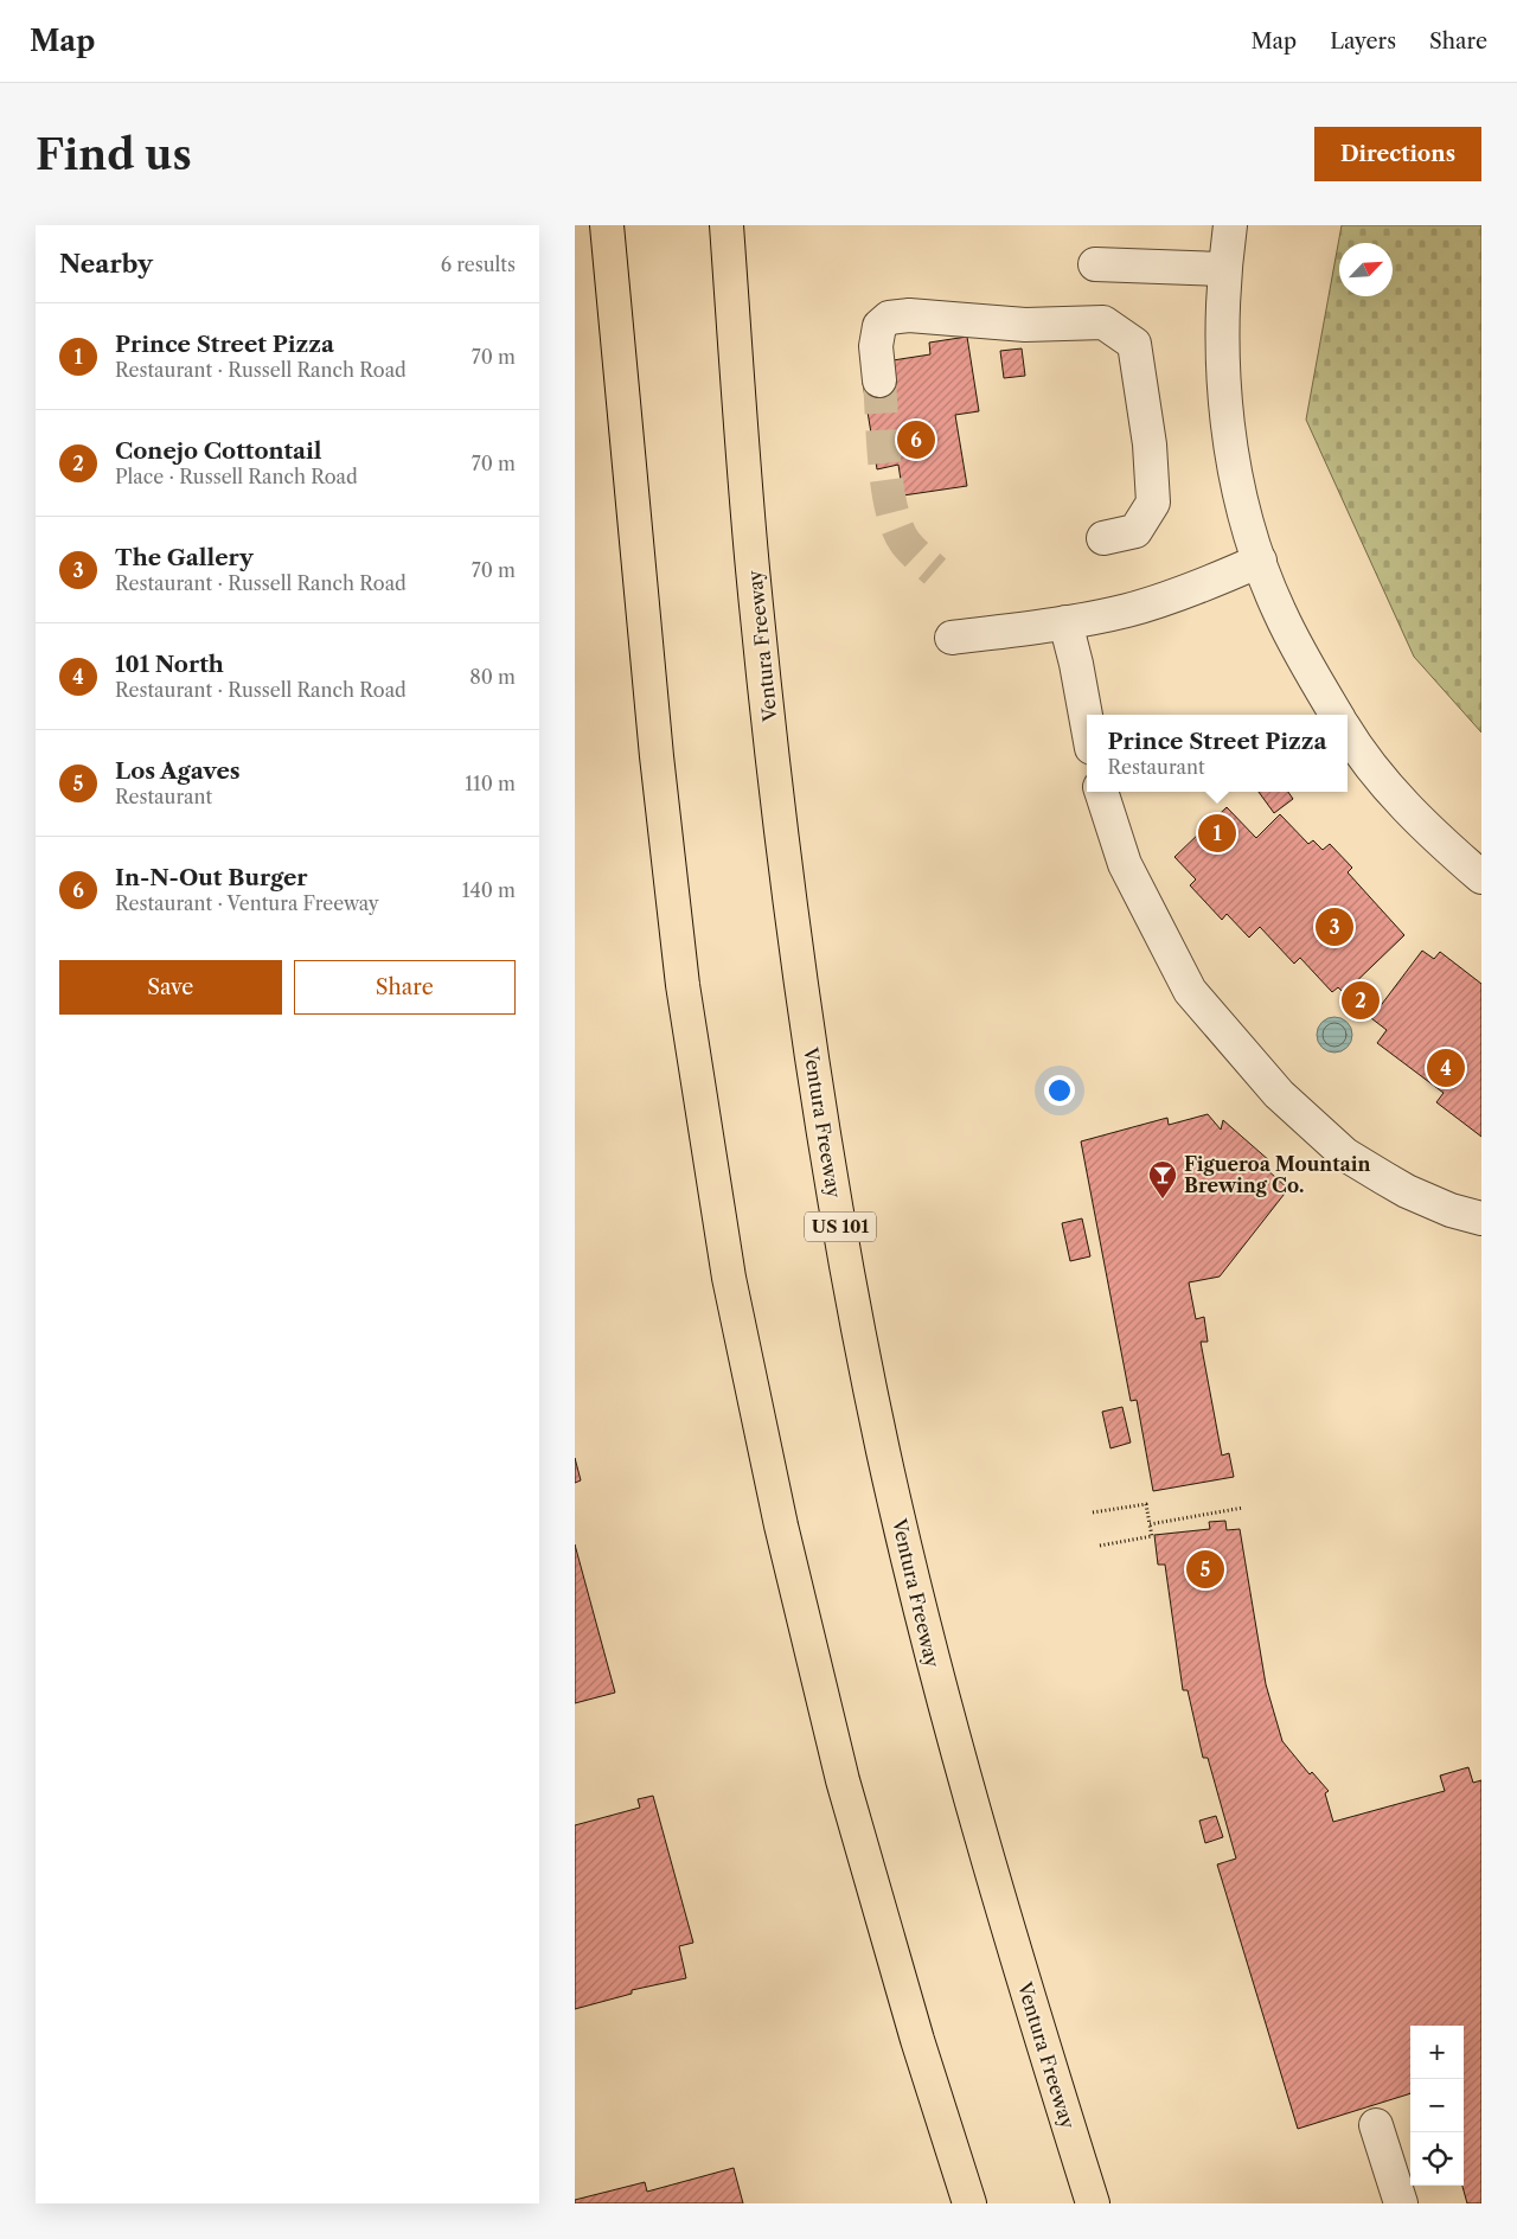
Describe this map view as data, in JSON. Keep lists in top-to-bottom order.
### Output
{
  "streets": {
    "highway": ["Ventura Freeway", "US 101"]
  },
  "places": {
    "bar": ["Figueroa Mountain Brewing Co."]
  },
  "north": "top right",
  "page": {
    "header": "Map",
    "nav": ["Map", "Layers", "Share"],
    "buttons": [
      "Directions",
      ["Save", "Share"]
    ],
    "title": "Find us",
    "heading": ["Nearby", "6 results"],
    "list": [
      {
        "mark": "1",
        "name": "Prince Street Pizza",
        "note": "Restaurant · Russell Ranch Road",
        "value": "70 m"
      },
      {
        "mark": "2",
        "name": "Conejo Cottontail",
        "note": "Place · Russell Ranch Road",
        "value": "70 m"
      },
      {
        "mark": "3",
        "name": "The Gallery",
        "note": "Restaurant · Russell Ranch Road",
        "value": "70 m"
      },
      {
        "mark": "4",
        "name": "101 North",
        "note": "Restaurant · Russell Ranch Road",
        "value": "80 m"
      },
      {
        "mark": "5",
        "name": "Los Agaves",
        "note": "Restaurant",
        "value": "110 m"
      },
      {
        "mark": "6",
        "name": "In-N-Out Burger",
        "note": "Restaurant · Ventura Freeway",
        "value": "140 m"
      }
    ],
    "pins": [
      "6",
      "1",
      "3",
      "2",
      "4",
      "5"
    ],
    "popup": ["Prince Street Pizza", "Restaurant"],
    "map_buttons": ["+", "−"]
  }
}
